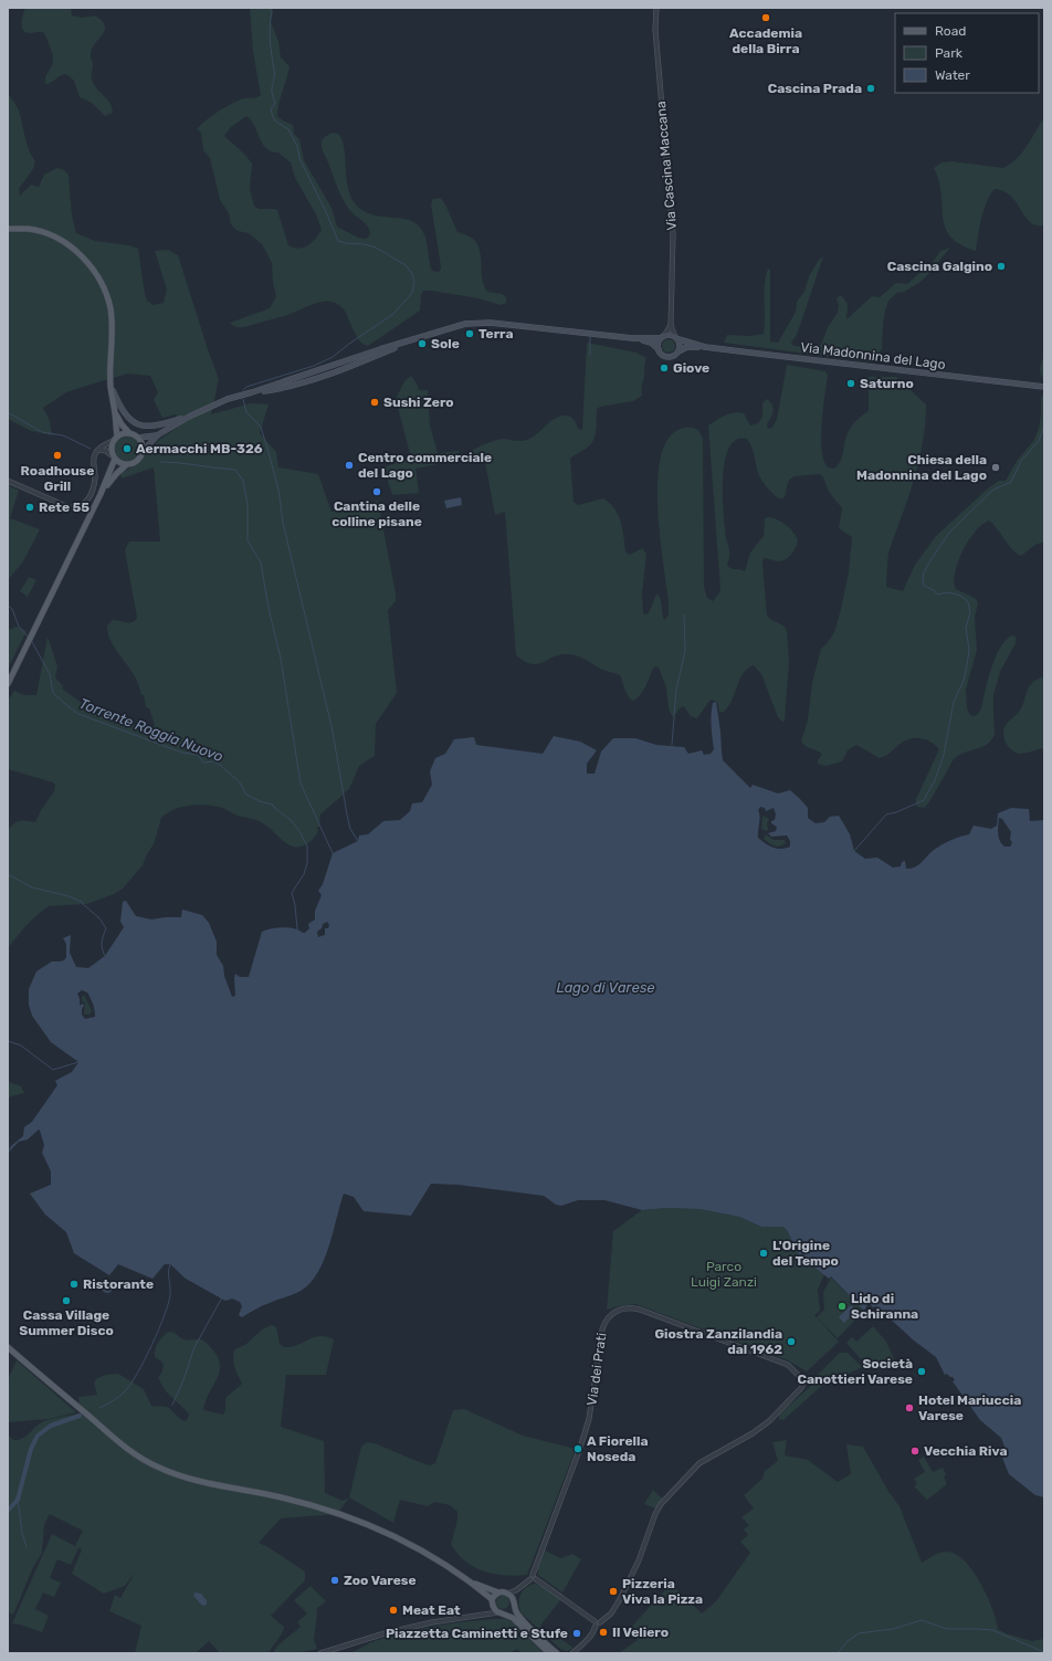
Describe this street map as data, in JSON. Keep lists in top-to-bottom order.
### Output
{
  "streets": {
    "main road": ["Via Madonnina del Lago"],
    "street": ["Via Cascina Maccana", "Via dei Prati"]
  },
  "crossings": [
    ["Via Cascina Maccana", "Via Madonnina del Lago"]
  ],
  "water": ["Torrente Roggia Nuovo", "Lago di Varese"],
  "parks": ["Parco Luigi Zanzi"],
  "places": [
    "Accademia della Birra",
    "Cascina Prada",
    "Cascina Galgino",
    "Terra",
    "Sole",
    "Giove",
    "Saturno",
    "Sushi Zero",
    "Aermacchi MB-326",
    "Roadhouse Grill",
    "Centro commerciale del Lago",
    "Chiesa della Madonnina del Lago",
    "Cantina delle colline pisane",
    "Rete 55",
    "L'Origine del Tempo",
    "Ristorante",
    "Cassa Village Summer Disco",
    "Lido di Schiranna",
    "Giostra Zanzilandia dal 1962",
    "Società Canottieri Varese",
    "Hotel Mariuccia Varese",
    "A Fiorella Noseda",
    "Vecchia Riva",
    "Zoo Varese",
    "Pizzeria Viva la Pizza",
    "Meat Eat",
    "Il Veliero",
    "Piazzetta Caminetti e Stufe"
  ],
  "legend": ["Road", "Park", "Water"]
}
